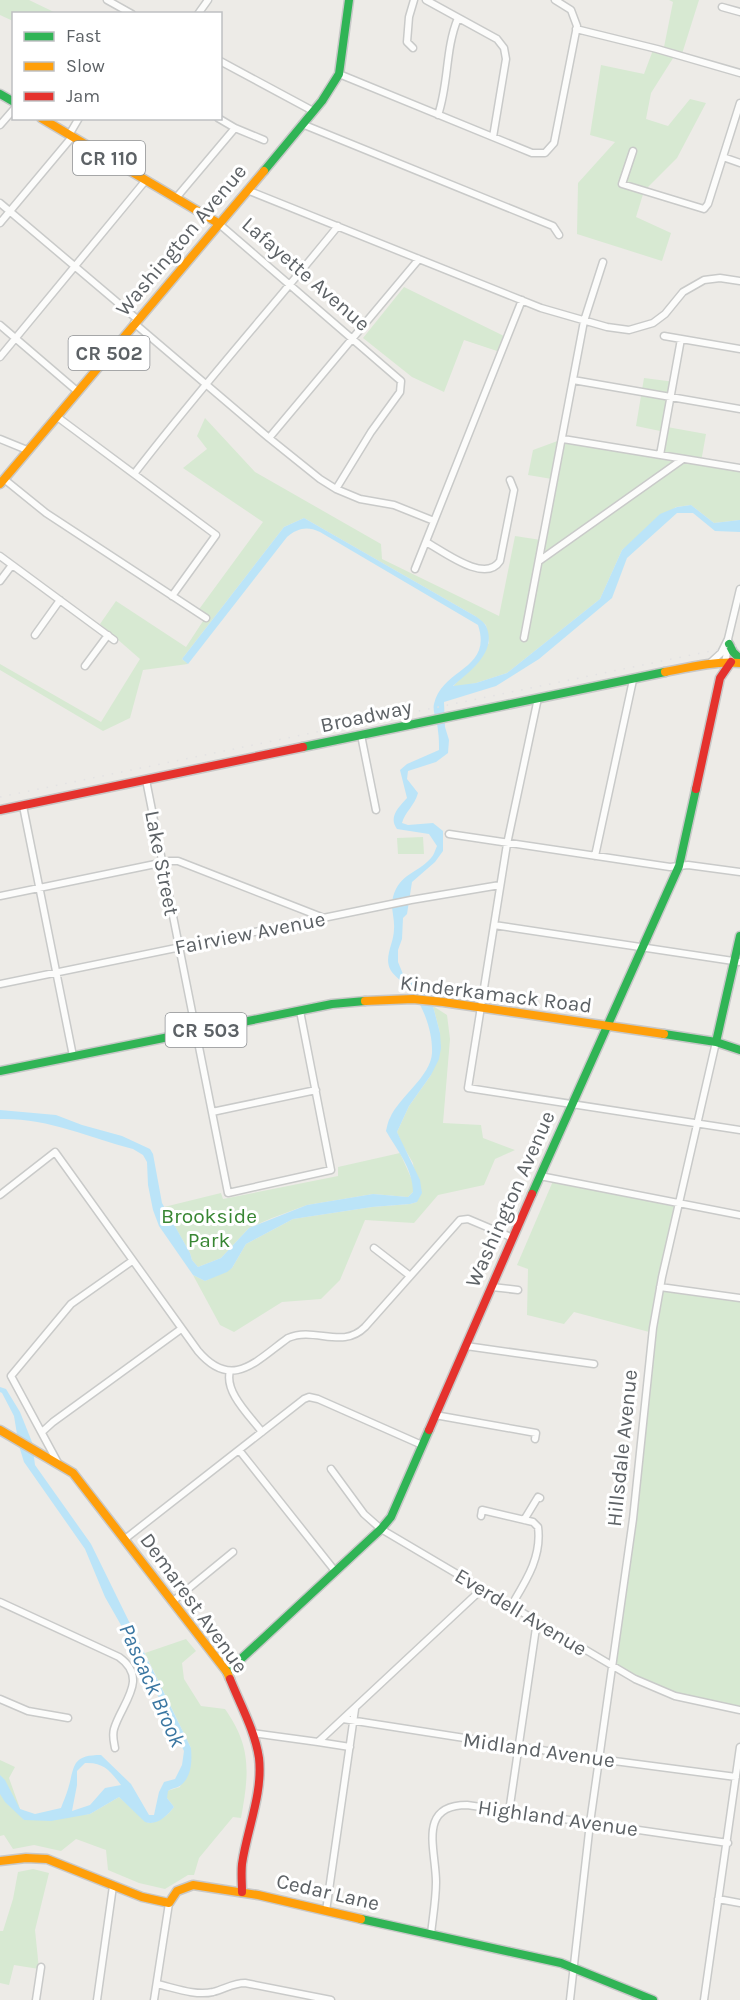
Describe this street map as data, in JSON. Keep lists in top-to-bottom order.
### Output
{
  "streets": {
    "street": [
      "CR 110",
      "Washington Avenue",
      "Lafayette Avenue",
      "CR 502",
      "Broadway",
      "Lake Street",
      "Fairview Avenue",
      "Kinderkamack Road",
      "CR 503",
      "Hillsdale Avenue",
      "Demarest Avenue",
      "Everdell Avenue",
      "Midland Avenue",
      "Highland Avenue",
      "Cedar Lane"
    ]
  },
  "crossings": [
    ["Washington Avenue", "Lafayette Avenue"],
    ["Washington Avenue", "Broadway"],
    ["Washington Avenue", "Kinderkamack Road"],
    ["Washington Avenue", "Demarest Avenue"],
    ["Washington Avenue", "Everdell Avenue"],
    ["Broadway", "Lake Street"],
    ["Lake Street", "Fairview Avenue"],
    ["Lake Street", "Kinderkamack Road"],
    ["Kinderkamack Road", "Hillsdale Avenue"],
    ["Hillsdale Avenue", "Everdell Avenue"],
    ["Hillsdale Avenue", "Midland Avenue"],
    ["Hillsdale Avenue", "Highland Avenue"],
    ["Hillsdale Avenue", "Cedar Lane"],
    ["Demarest Avenue", "Cedar Lane"],
    ["Highland Avenue", "Cedar Lane"]
  ],
  "water": ["Pascack Brook"],
  "parks": ["Brookside Park"],
  "legend": ["Fast", "Slow", "Jam"]
}
